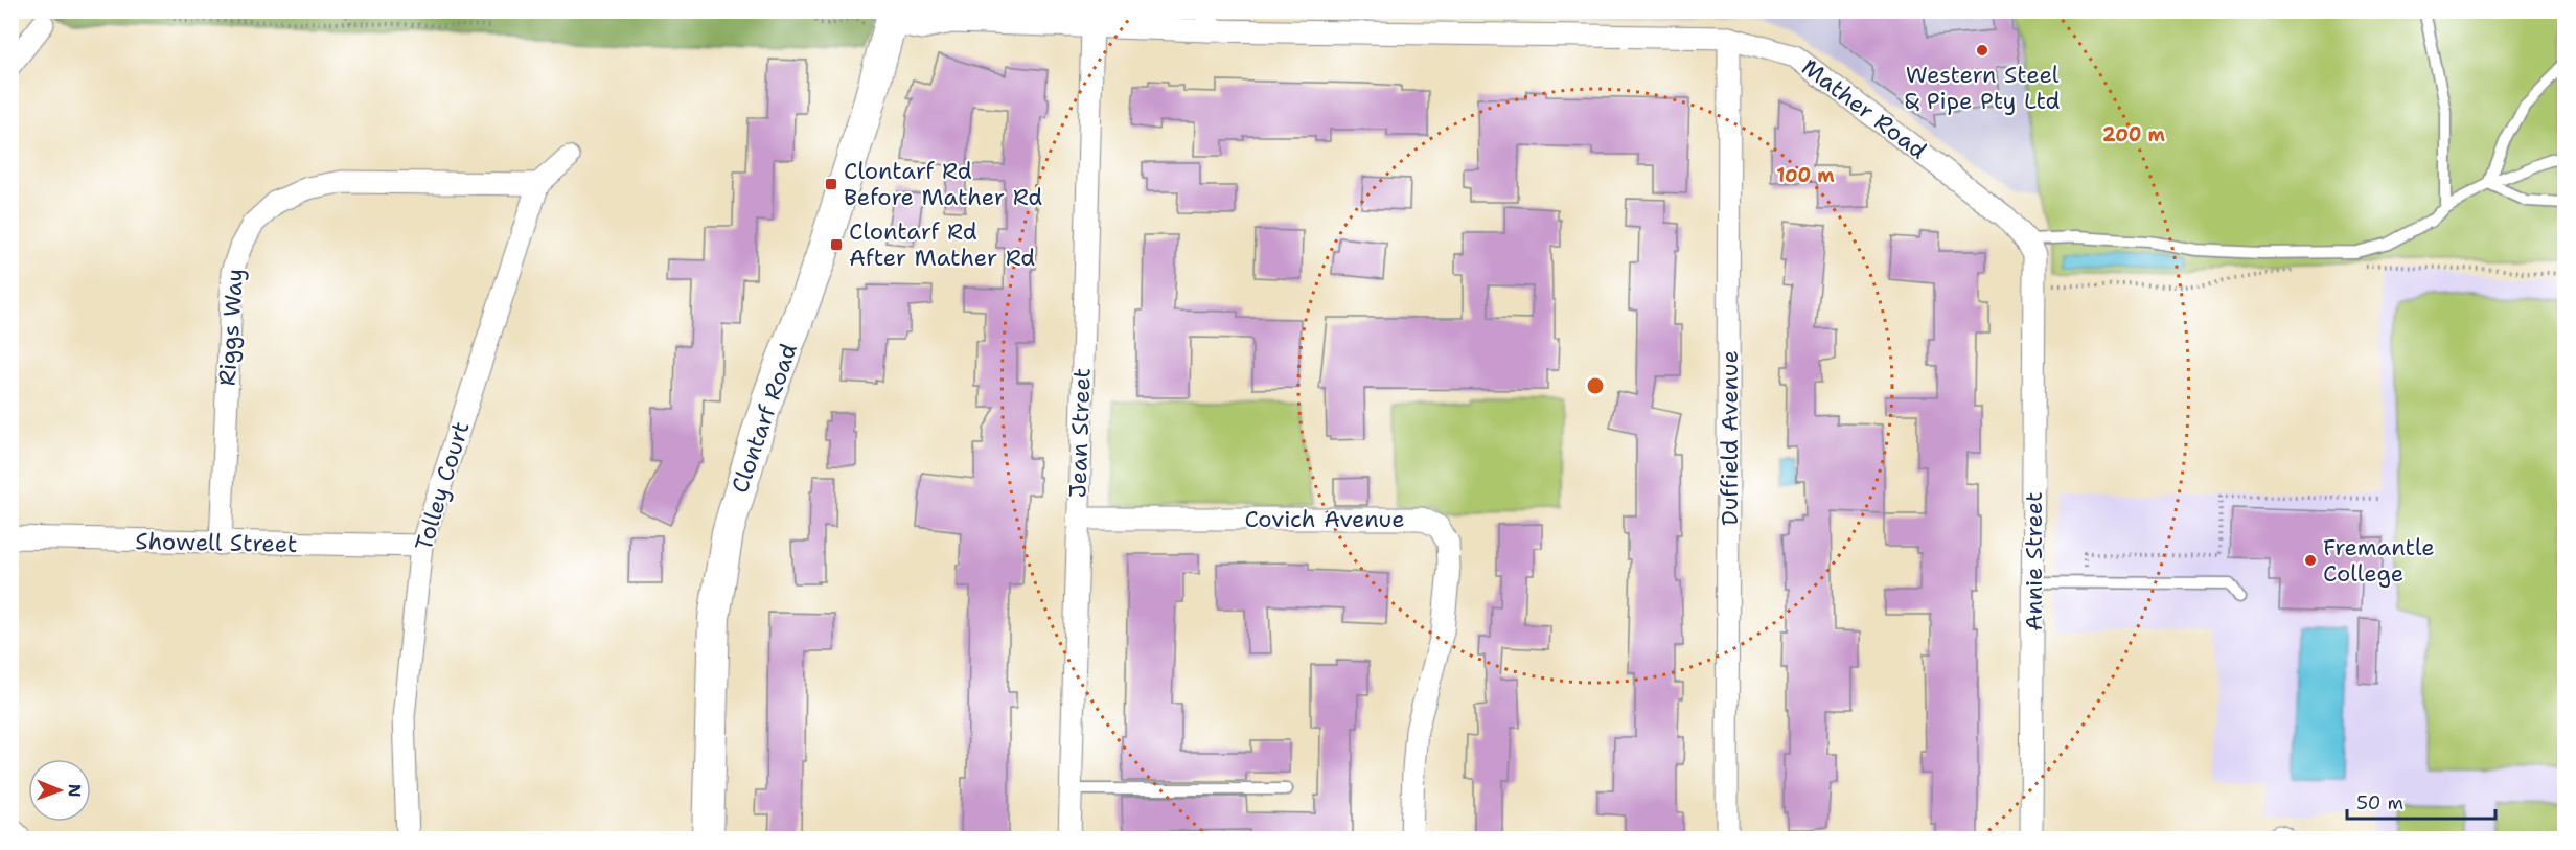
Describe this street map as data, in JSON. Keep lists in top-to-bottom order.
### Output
{
  "streets": {
    "street": [
      "Mather Road",
      "Riggs Way",
      "Clontarf Road",
      "Jean Street",
      "Duffield Avenue",
      "Tolley Court",
      "Covich Avenue",
      "Showell Street",
      "Annie Street"
    ]
  },
  "crossings": [
    ["Mather Road", "Clontarf Road"],
    ["Mather Road", "Jean Street"],
    ["Mather Road", "Duffield Avenue"],
    ["Mather Road", "Annie Street"],
    ["Riggs Way", "Tolley Court"],
    ["Riggs Way", "Showell Street"],
    ["Jean Street", "Covich Avenue"],
    ["Tolley Court", "Showell Street"]
  ],
  "places": {
    "other": ["Western Steel & Pipe Pty Ltd", "Fremantle College"],
    "transit": ["Clontarf Rd Before Mather Rd", "Clontarf Rd After Mather Rd"]
  },
  "scale_bar": "50 m",
  "north": "right",
  "rings": ["200 m", "100 m"]
}
